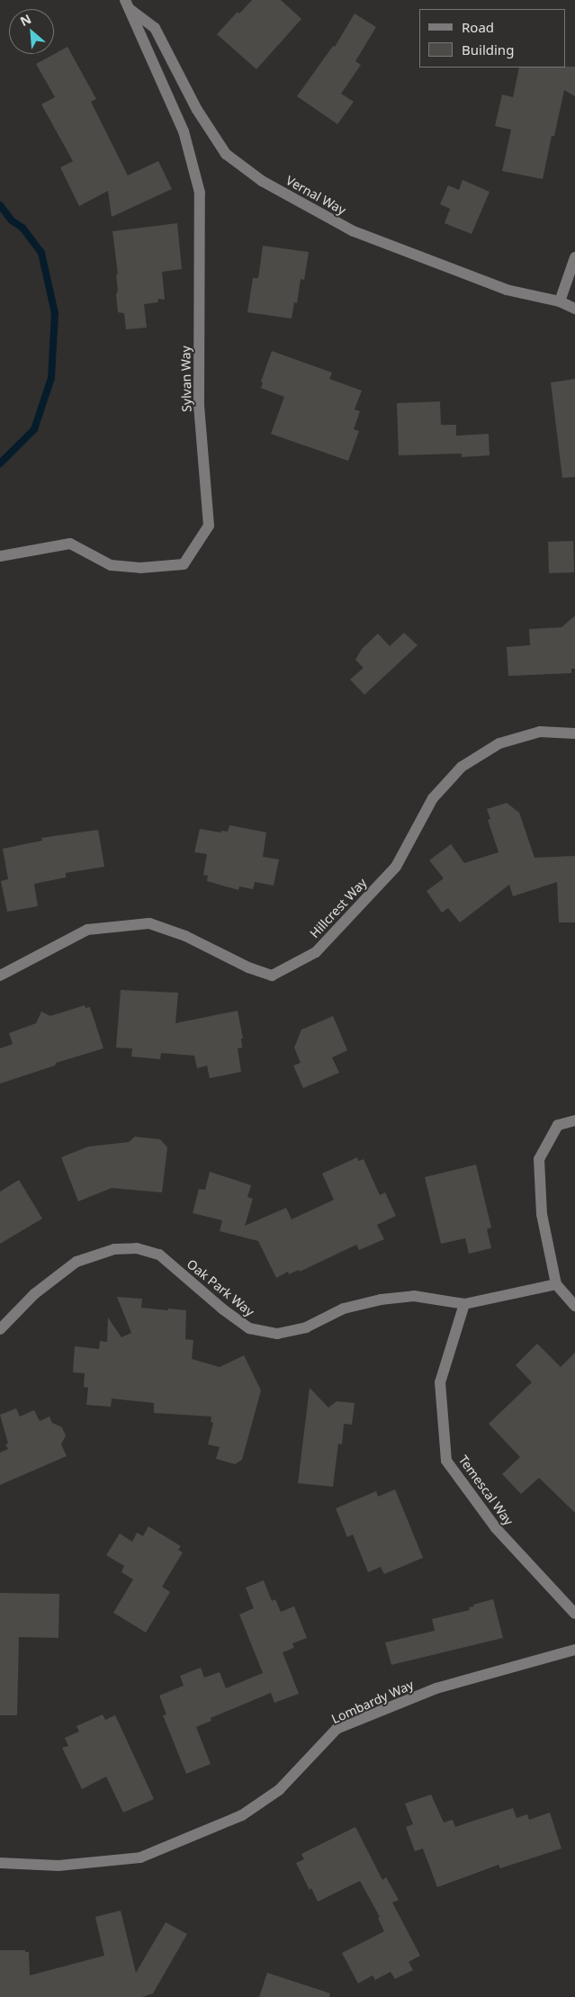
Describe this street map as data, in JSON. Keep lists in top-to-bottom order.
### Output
{
  "streets": {
    "street": [
      "Vernal Way",
      "Sylvan Way",
      "Hillcrest Way",
      "Oak Park Way",
      "Temescal Way",
      "Lombardy Way"
    ]
  },
  "crossings": [
    ["Vernal Way", "Sylvan Way"],
    ["Oak Park Way", "Temescal Way"]
  ],
  "legend": ["Road", "Building"],
  "north": "top left"
}
